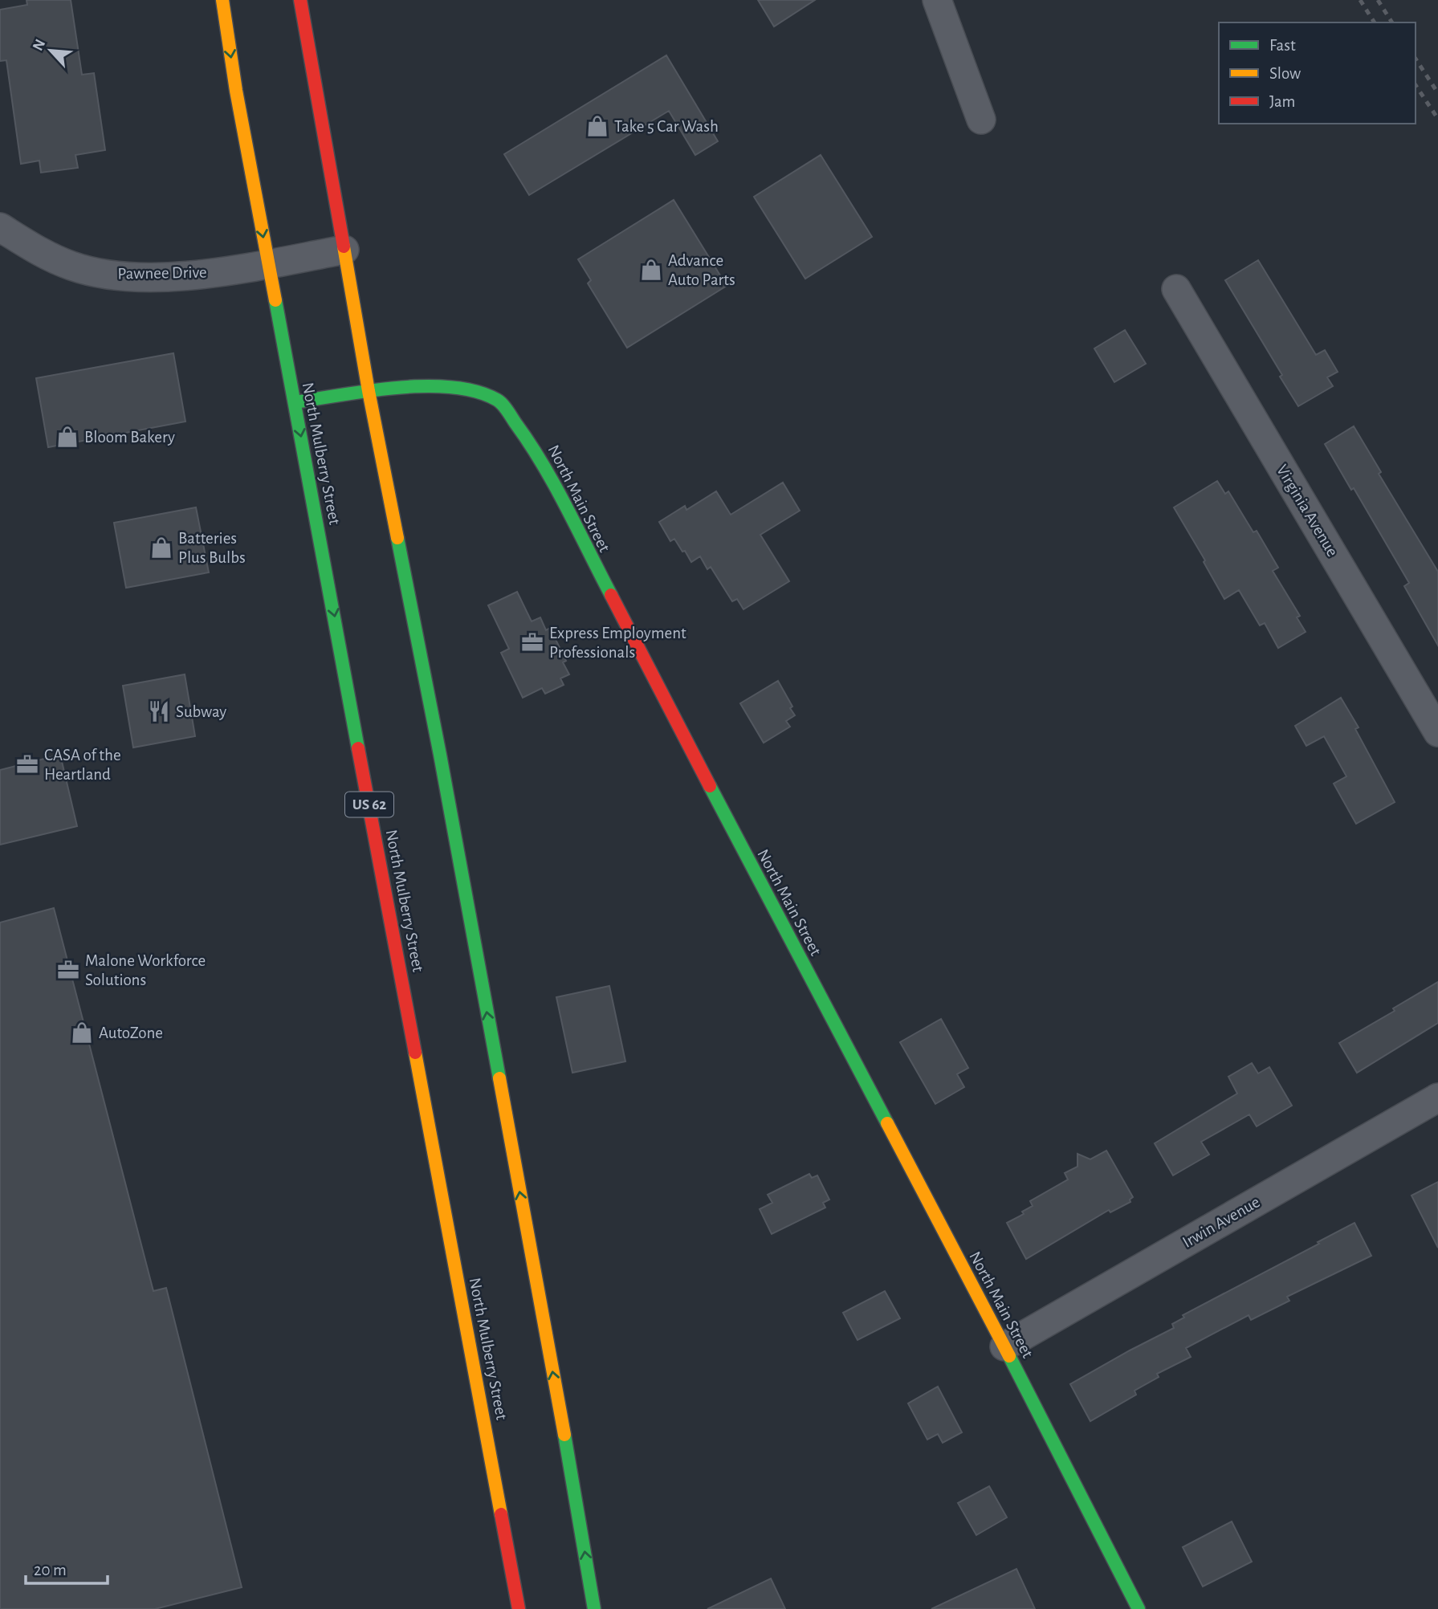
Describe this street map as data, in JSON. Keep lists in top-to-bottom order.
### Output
{
  "streets": {
    "main road": ["North Mulberry Street", "North Main Street", "US 62"],
    "street": ["Pawnee Drive", "Virginia Avenue", "Irwin Avenue"]
  },
  "crossings": [
    ["Pawnee Drive", "North Mulberry Street"],
    ["North Mulberry Street", "North Main Street"],
    ["North Main Street", "Irwin Avenue"]
  ],
  "places": {
    "shop": [
      "Take 5 Car Wash",
      "Advance Auto Parts",
      "Bloom Bakery",
      "Batteries Plus Bulbs",
      "AutoZone"
    ],
    "office": ["Express Employment Professionals", "CASA of the Heartland", "Malone Workforce Solutions"],
    "restaurant": ["Subway"]
  },
  "legend": ["Fast", "Slow", "Jam"],
  "scale_bar": "20 m",
  "north": "top left"
}
